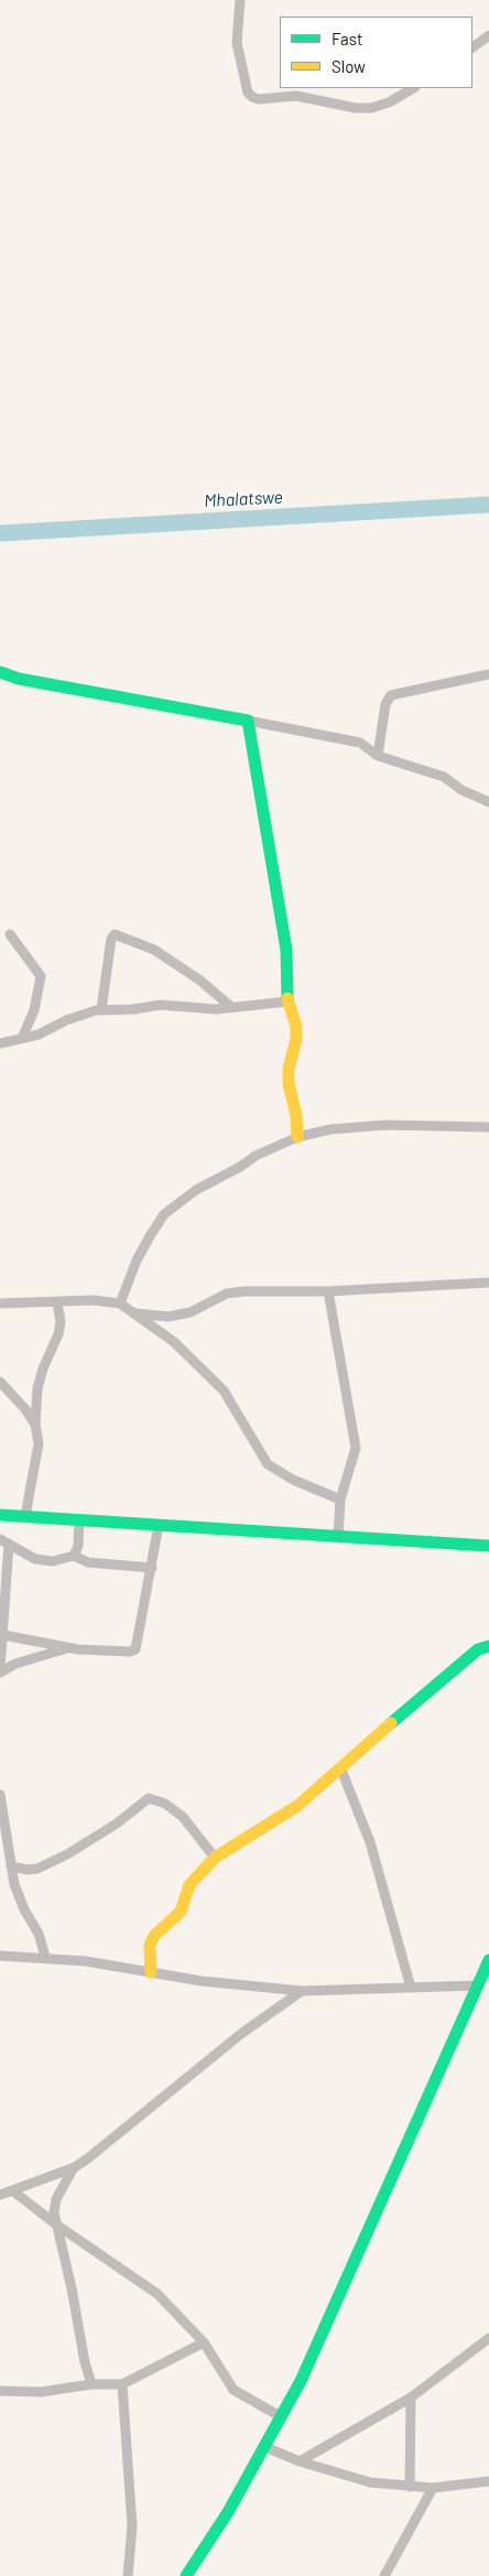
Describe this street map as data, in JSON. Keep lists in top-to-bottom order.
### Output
{
  "water": ["Mhalatswe"],
  "legend": ["Fast", "Slow"]
}
